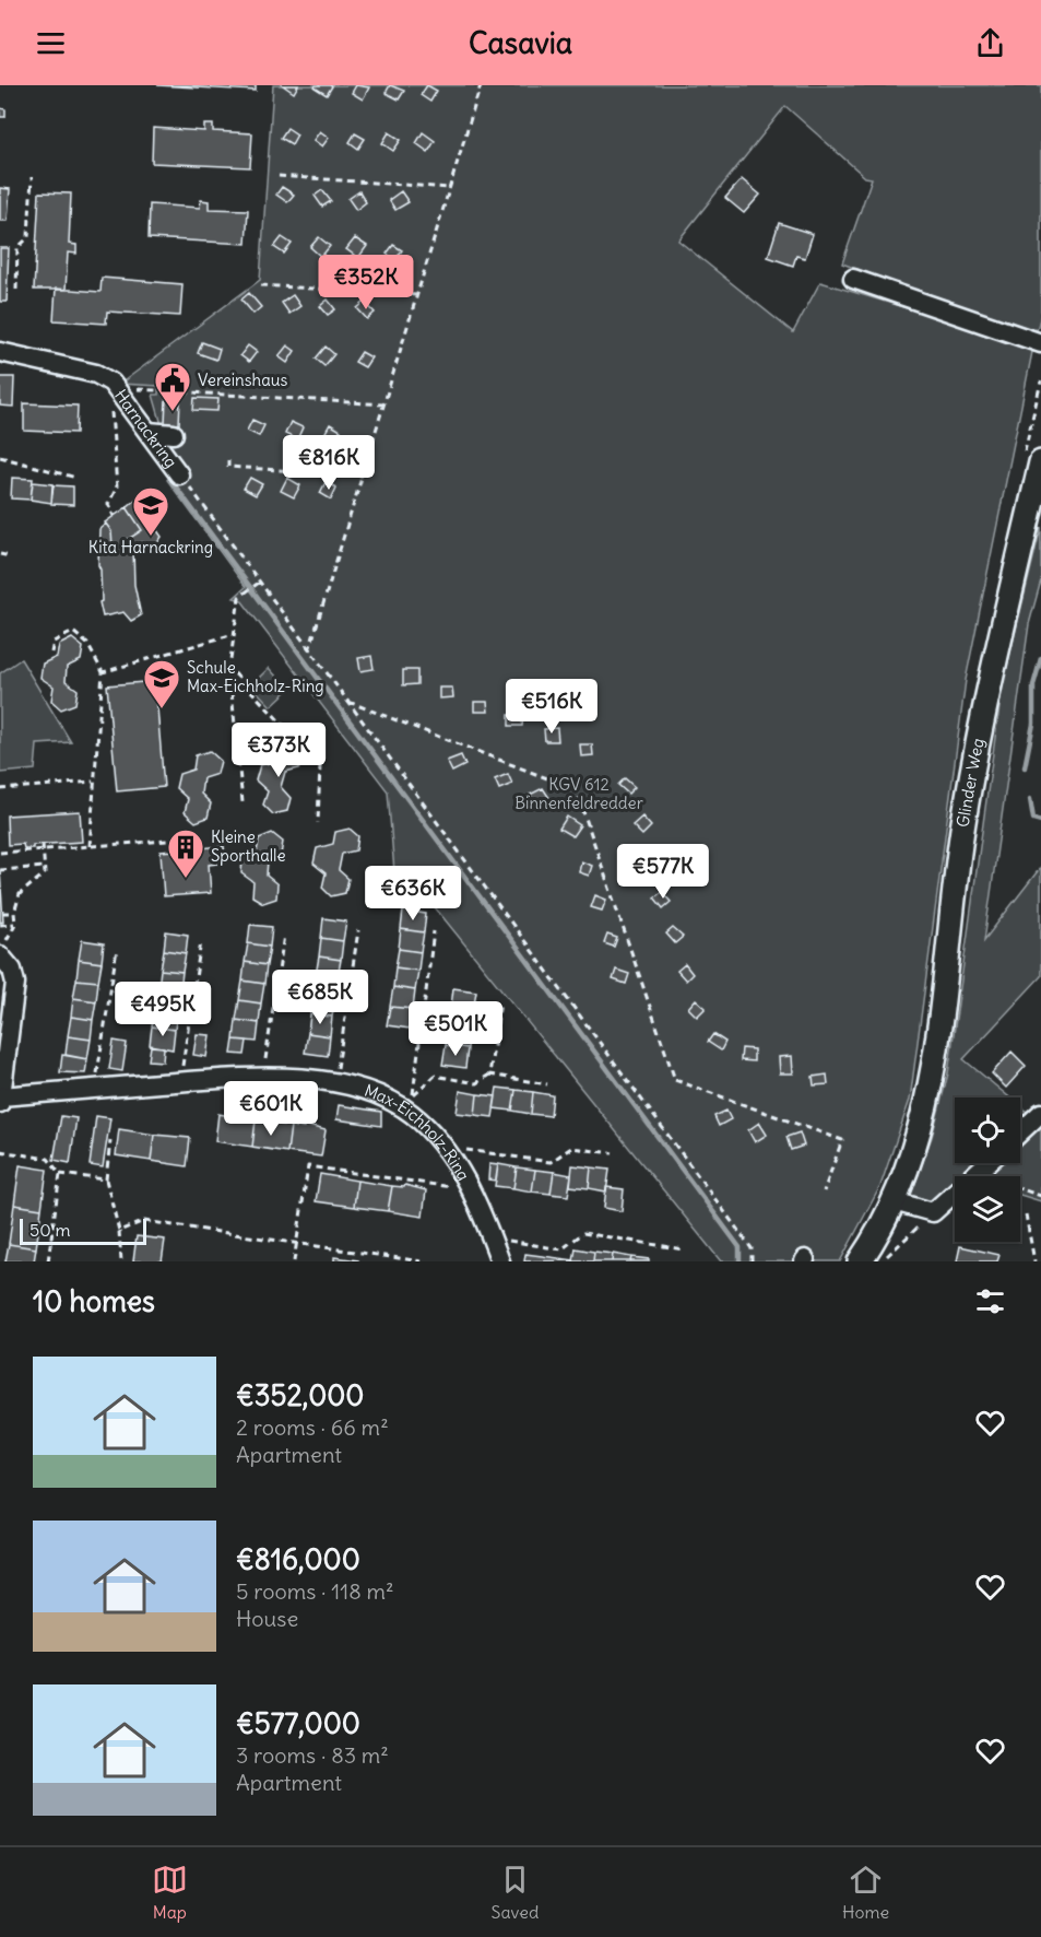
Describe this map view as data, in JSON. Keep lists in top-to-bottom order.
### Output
{
  "streets": {
    "main road": ["Glinder Weg"],
    "street": ["Harnackring", "Max-Eichholz-Ring"]
  },
  "parks": ["KGV 612 Binnenfeldredder"],
  "places": {
    "public building": ["Vereinshaus"],
    "school or university": ["Kita Harnackring", "Schule Max-Eichholz-Ring"],
    "building": ["Kleine Sporthalle"]
  },
  "scale_bar": "50 m",
  "page": {
    "header": "Casavia",
    "price": [
      "€352K",
      "€816K",
      "€516K",
      "€373K",
      "€577K",
      "€636K",
      "€685K",
      "€495K",
      "€501K",
      "€601K"
    ],
    "scale": "50 m",
    "heading": "10 homes",
    "list": [
      {
        "name": "€352,000",
        "note": "2 rooms · 66 m² · Apartment"
      },
      {
        "name": "€816,000",
        "note": "5 rooms · 118 m² · House"
      },
      {
        "name": "€577,000",
        "note": "3 rooms · 83 m² · Apartment"
      }
    ],
    "tabs": ["Map", "Saved", "Home"]
  }
}
